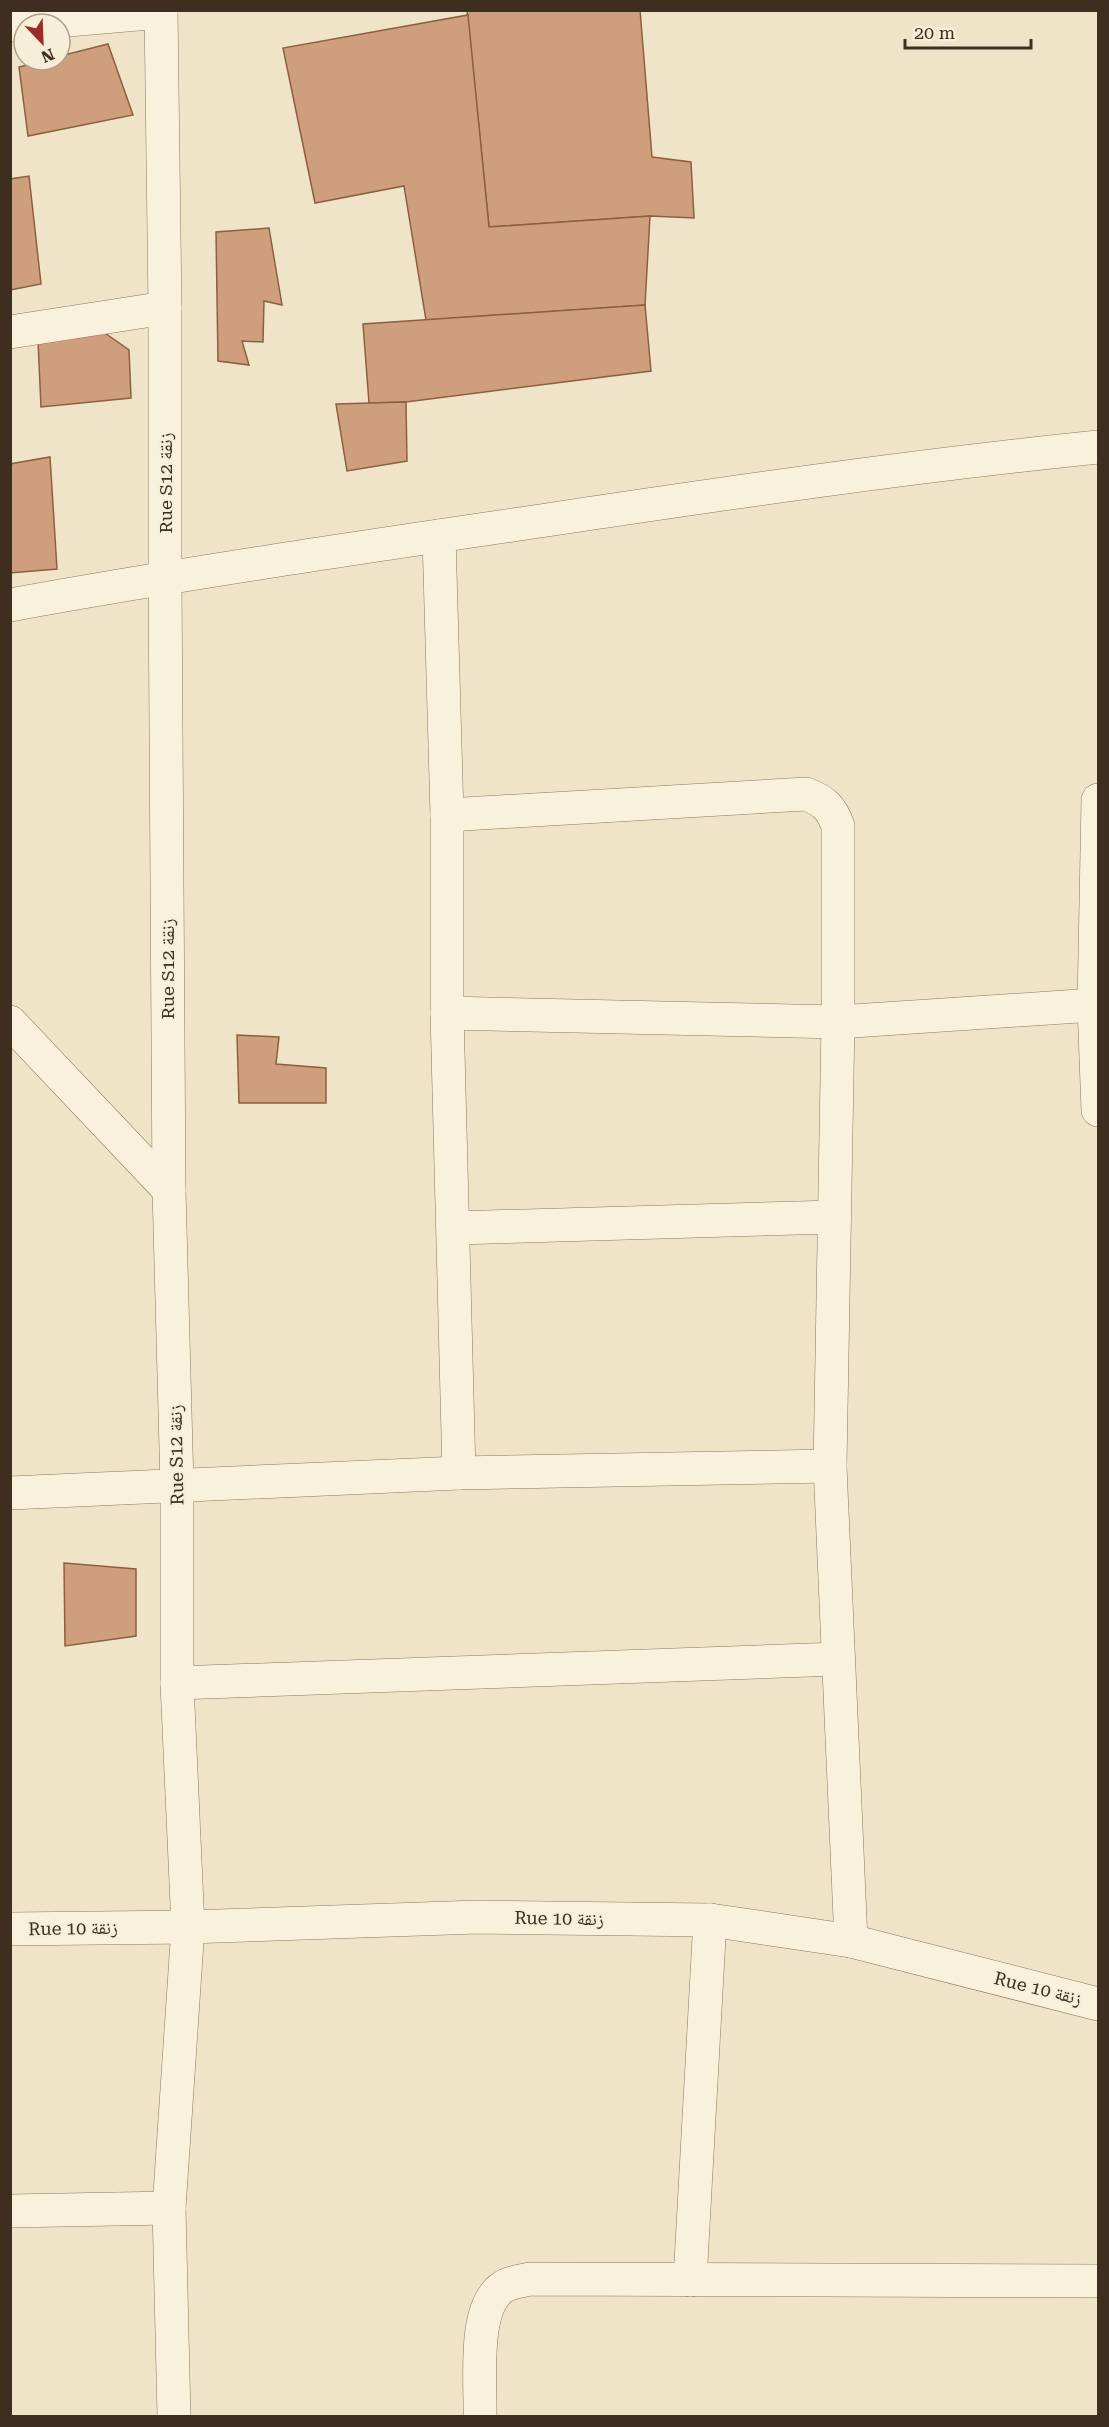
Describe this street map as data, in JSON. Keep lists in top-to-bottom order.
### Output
{
  "streets": {
    "street": ["Rue S12 زنقة", "Rue 10 زنقة"]
  },
  "crossings": [
    ["Rue S12 زنقة", "Rue 10 زنقة"]
  ],
  "scale_bar": "20 m",
  "north": "bottom right"
}
